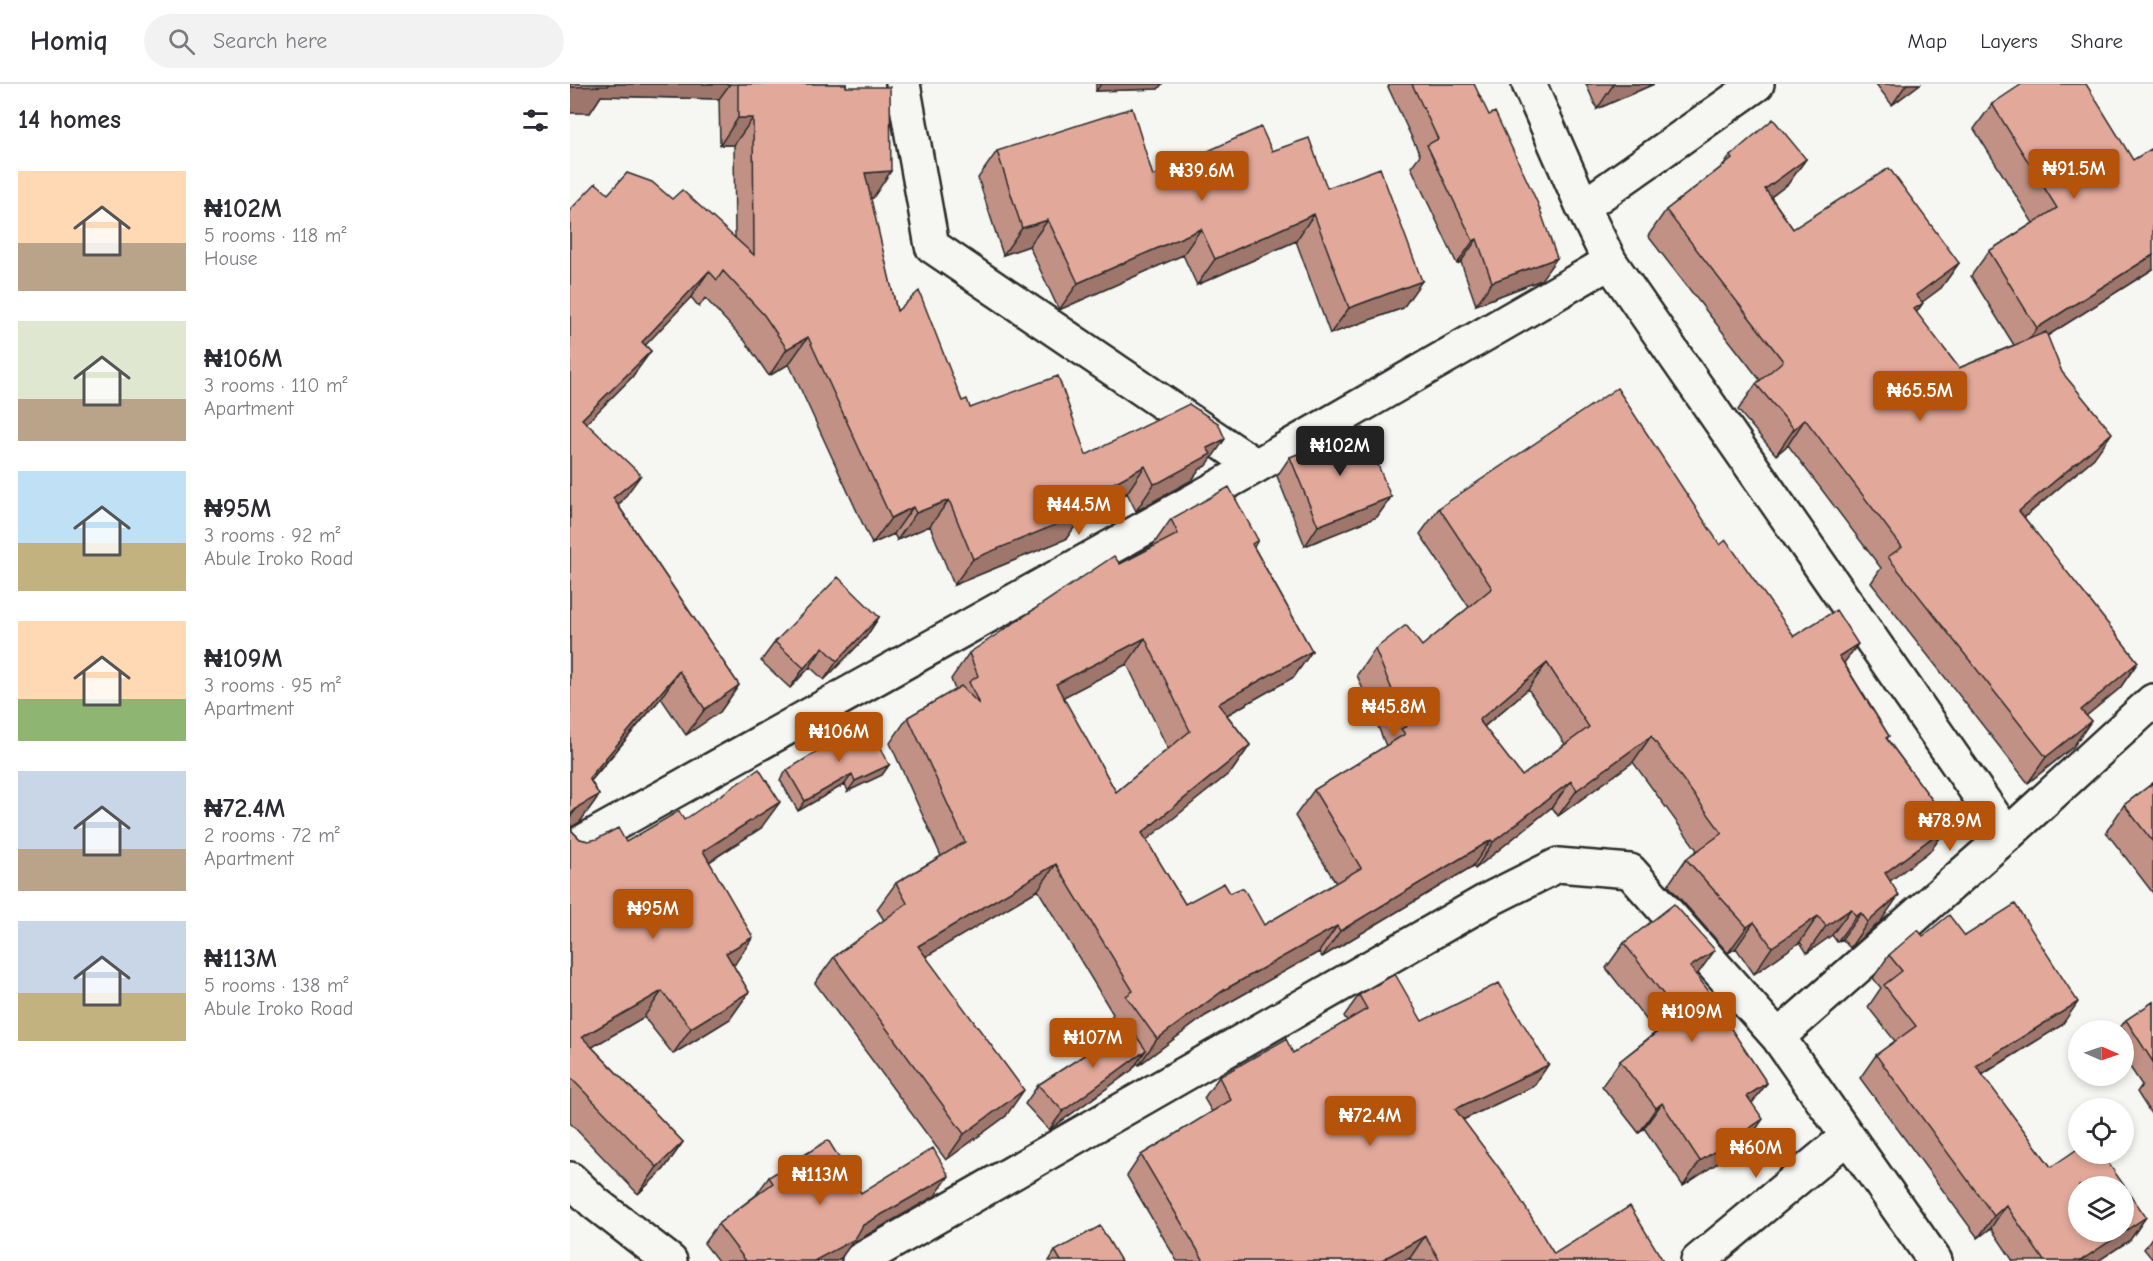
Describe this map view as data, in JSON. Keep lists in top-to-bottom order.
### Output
{
  "north": "right",
  "page": {
    "header": "Homiq",
    "search": "Search here",
    "nav": ["Map", "Layers", "Share"],
    "heading": "14 homes",
    "price": [
      "₦91.5M",
      "₦39.6M",
      "₦65.5M",
      "₦102M",
      "₦44.5M",
      "₦45.8M",
      "₦106M",
      "₦78.9M",
      "₦95M",
      "₦109M",
      "₦107M",
      "₦72.4M",
      "₦60M",
      "₦113M"
    ],
    "list": [
      {
        "name": "₦102M",
        "note": "5 rooms · 118 m² · House"
      },
      {
        "name": "₦106M",
        "note": "3 rooms · 110 m² · Apartment"
      },
      {
        "name": "₦95M",
        "note": "3 rooms · 92 m² · Abule Iroko Road"
      },
      {
        "name": "₦109M",
        "note": "3 rooms · 95 m² · Apartment"
      },
      {
        "name": "₦72.4M",
        "note": "2 rooms · 72 m² · Apartment"
      },
      {
        "name": "₦113M",
        "note": "5 rooms · 138 m² · Abule Iroko Road"
      }
    ]
  }
}
